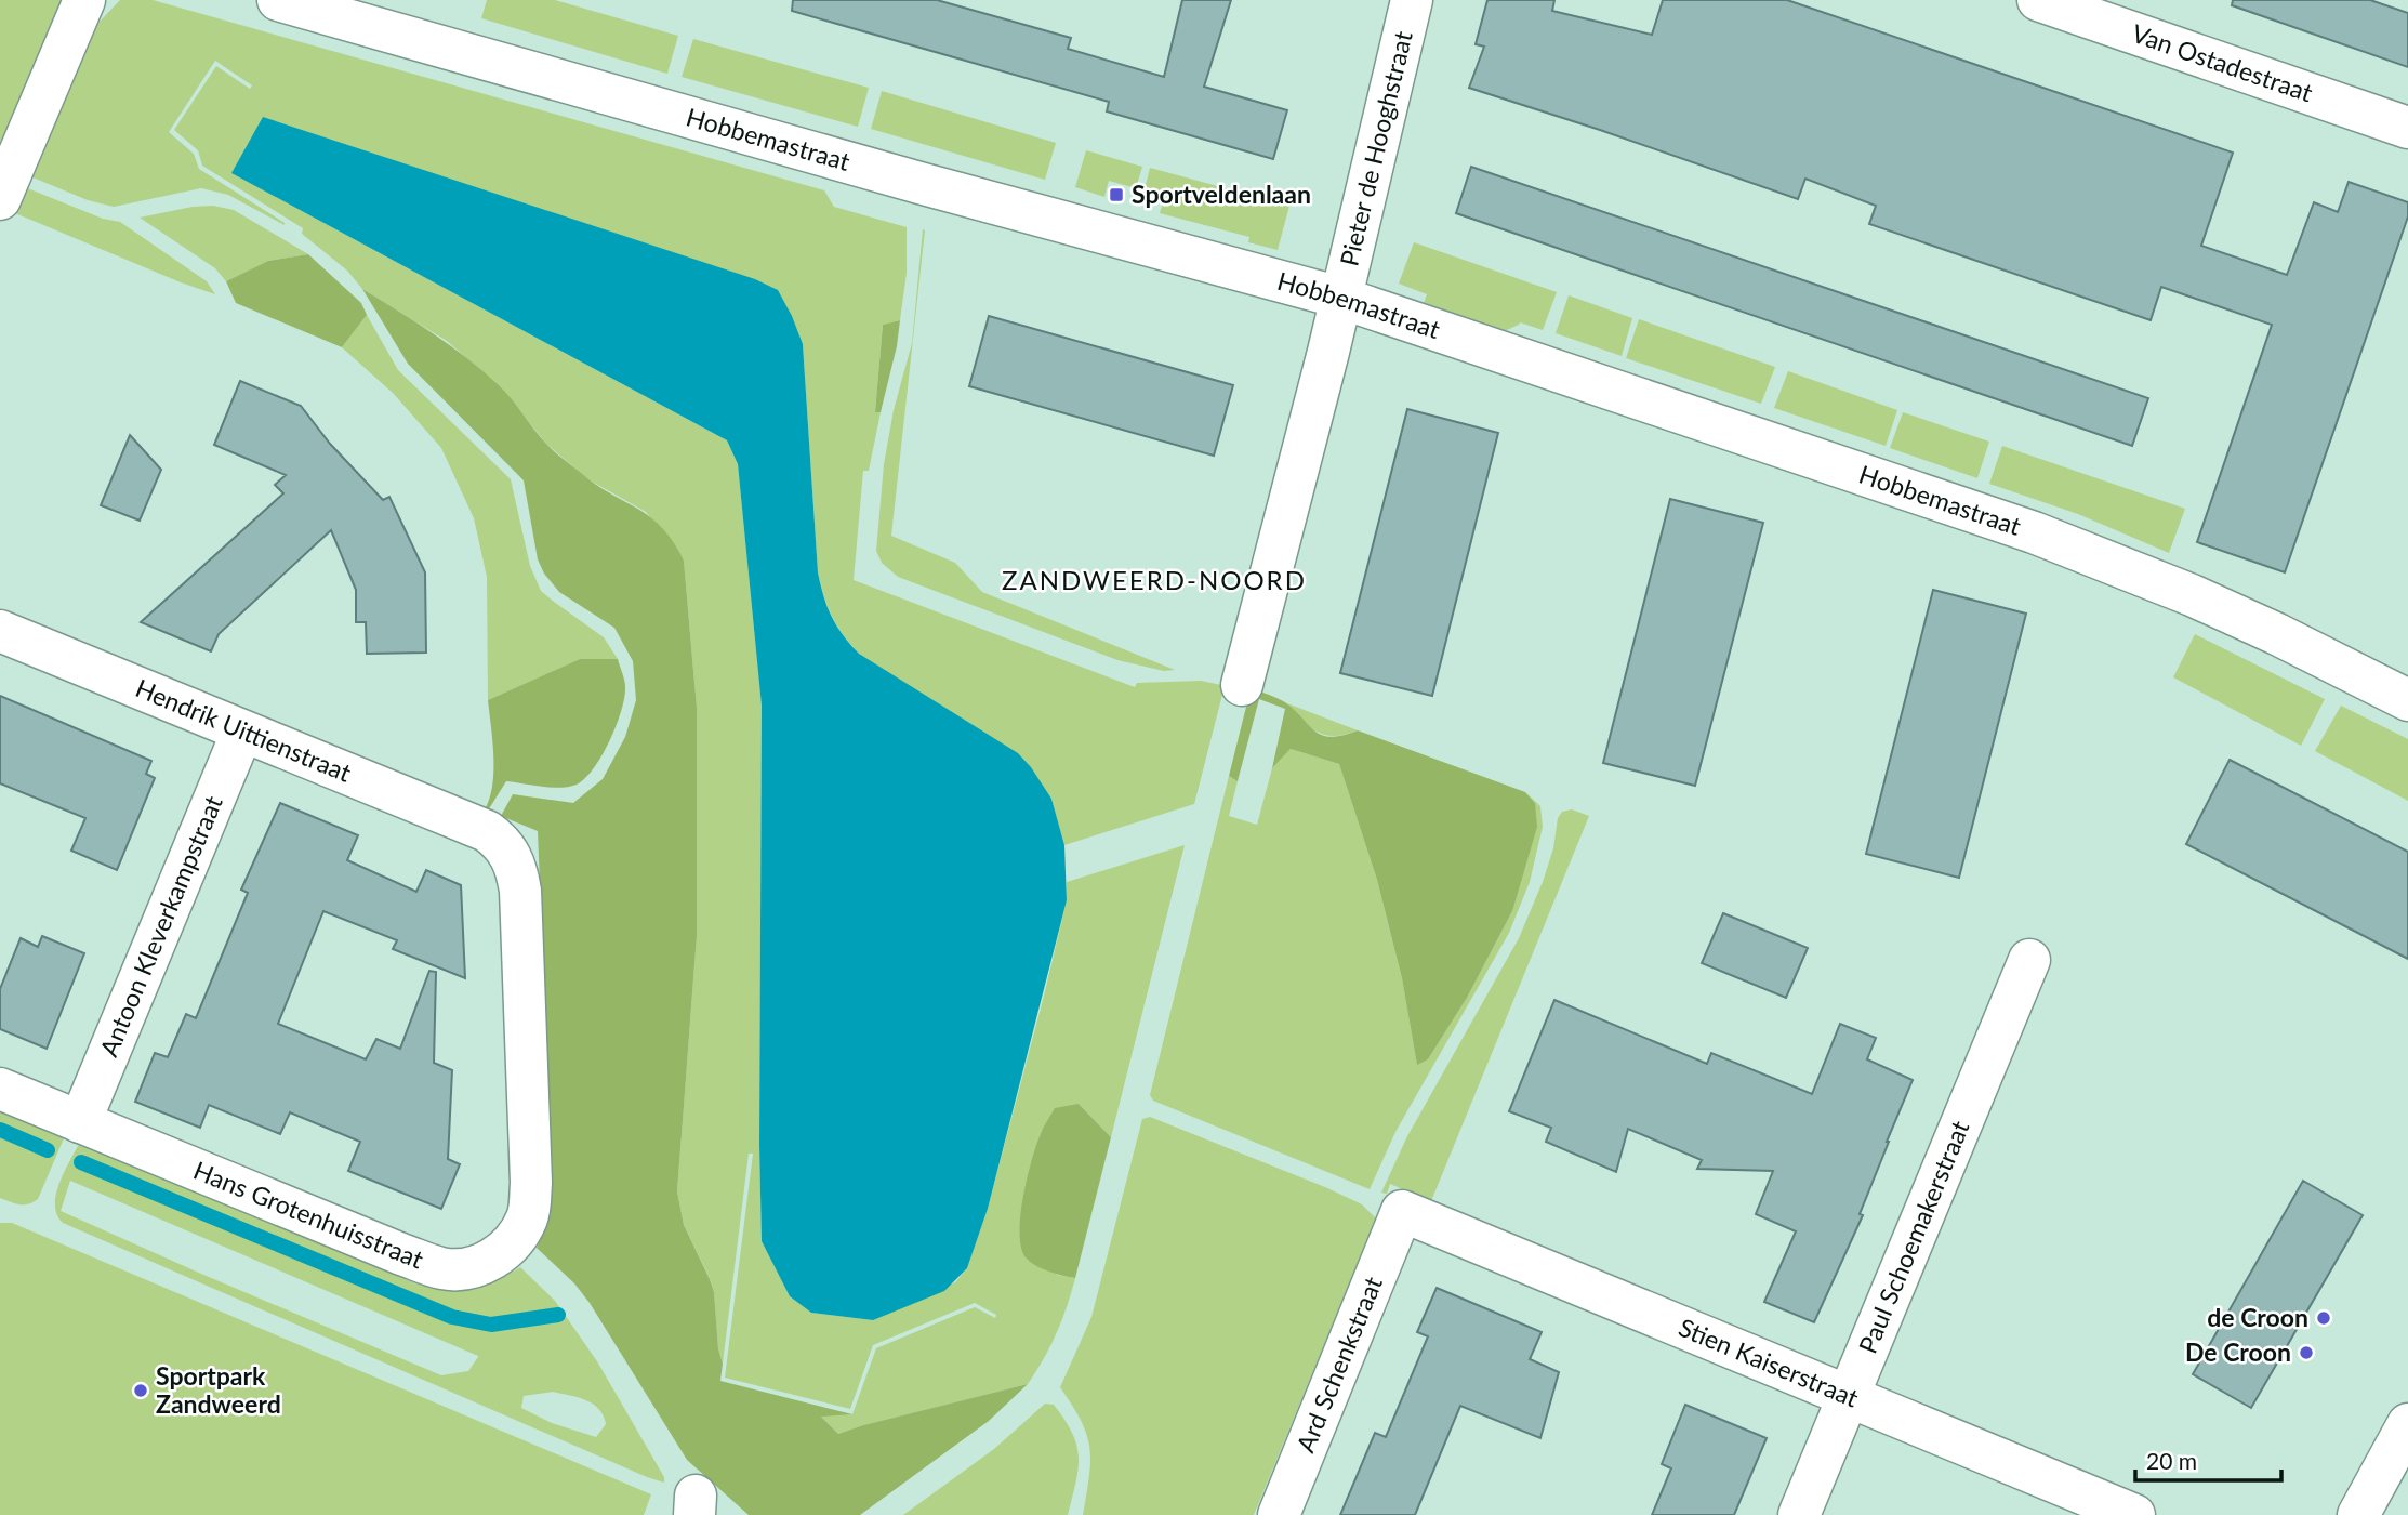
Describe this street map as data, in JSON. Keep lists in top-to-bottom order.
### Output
{
  "streets": {
    "street": [
      "Van Ostadestraat",
      "Hobbemastraat",
      "Pieter de Hooghstraat",
      "Hendrik Uittienstraat",
      "Antoon Kleverkampstraat",
      "Hans Grotenhuisstraat",
      "Paul Schoemakerstraat",
      "Stien Kaiserstraat",
      "Ard Schenkstraat"
    ]
  },
  "crossings": [
    ["Hobbemastraat", "Pieter de Hooghstraat"],
    ["Hendrik Uittienstraat", "Antoon Kleverkampstraat"],
    ["Hendrik Uittienstraat", "Hans Grotenhuisstraat"],
    ["Antoon Kleverkampstraat", "Hans Grotenhuisstraat"],
    ["Paul Schoemakerstraat", "Stien Kaiserstraat"],
    ["Stien Kaiserstraat", "Ard Schenkstraat"]
  ],
  "districts": ["ZANDWEERD-NOORD"],
  "places": {
    "transit": ["Sportveldenlaan"],
    "other": ["de Croon", "De Croon", "Sportpark Zandweerd"]
  },
  "scale_bar": "20 m"
}
